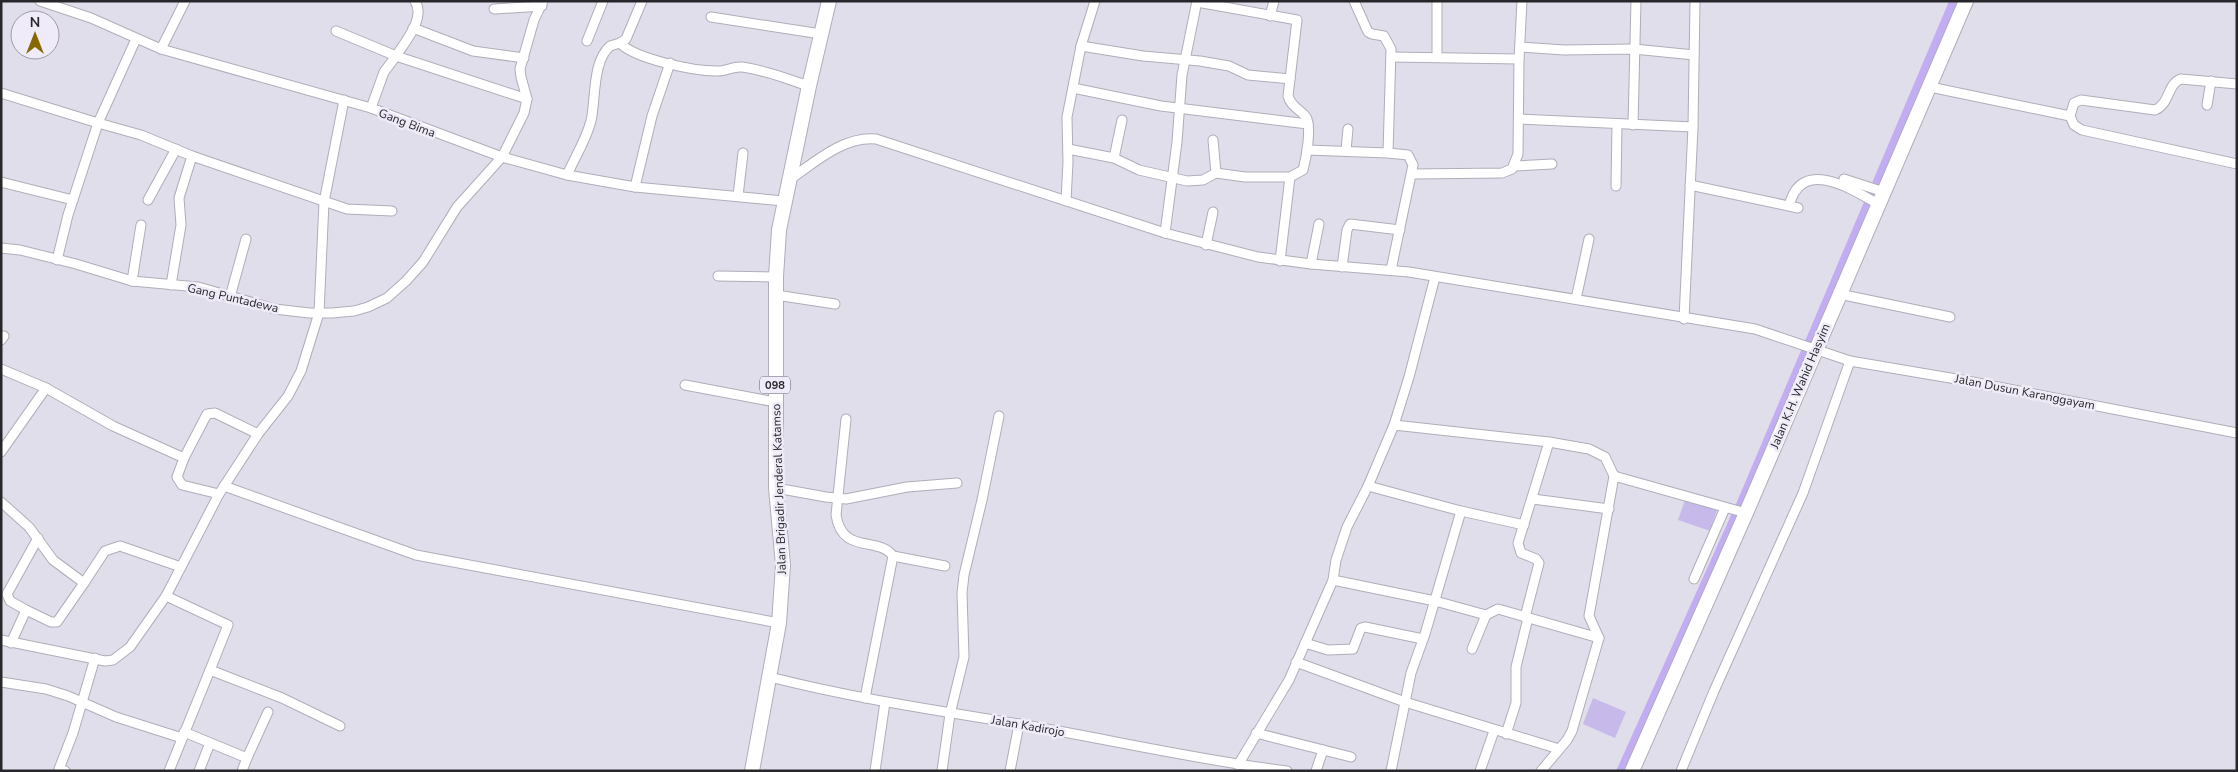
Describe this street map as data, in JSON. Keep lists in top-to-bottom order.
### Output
{
  "streets": {
    "main road": ["098", "Jalan K.H. Wahid Hasyim", "Jalan Brigadir Jenderal Katamso"],
    "street": [
      "Gang Bima",
      "Gang Puntadewa",
      "Jalan Dusun Karanggayam",
      "Jalan Kadirojo"
    ]
  },
  "crossings": [
    ["Gang Bima", "Gang Puntadewa"],
    ["Gang Bima", "Jalan Brigadir Jenderal Katamso"],
    ["Jalan K.H. Wahid Hasyim", "Jalan Dusun Karanggayam"],
    ["Jalan Dusun Karanggayam", "Jalan Brigadir Jenderal Katamso"],
    ["Jalan Brigadir Jenderal Katamso", "Jalan Kadirojo"]
  ],
  "north": "top"
}
